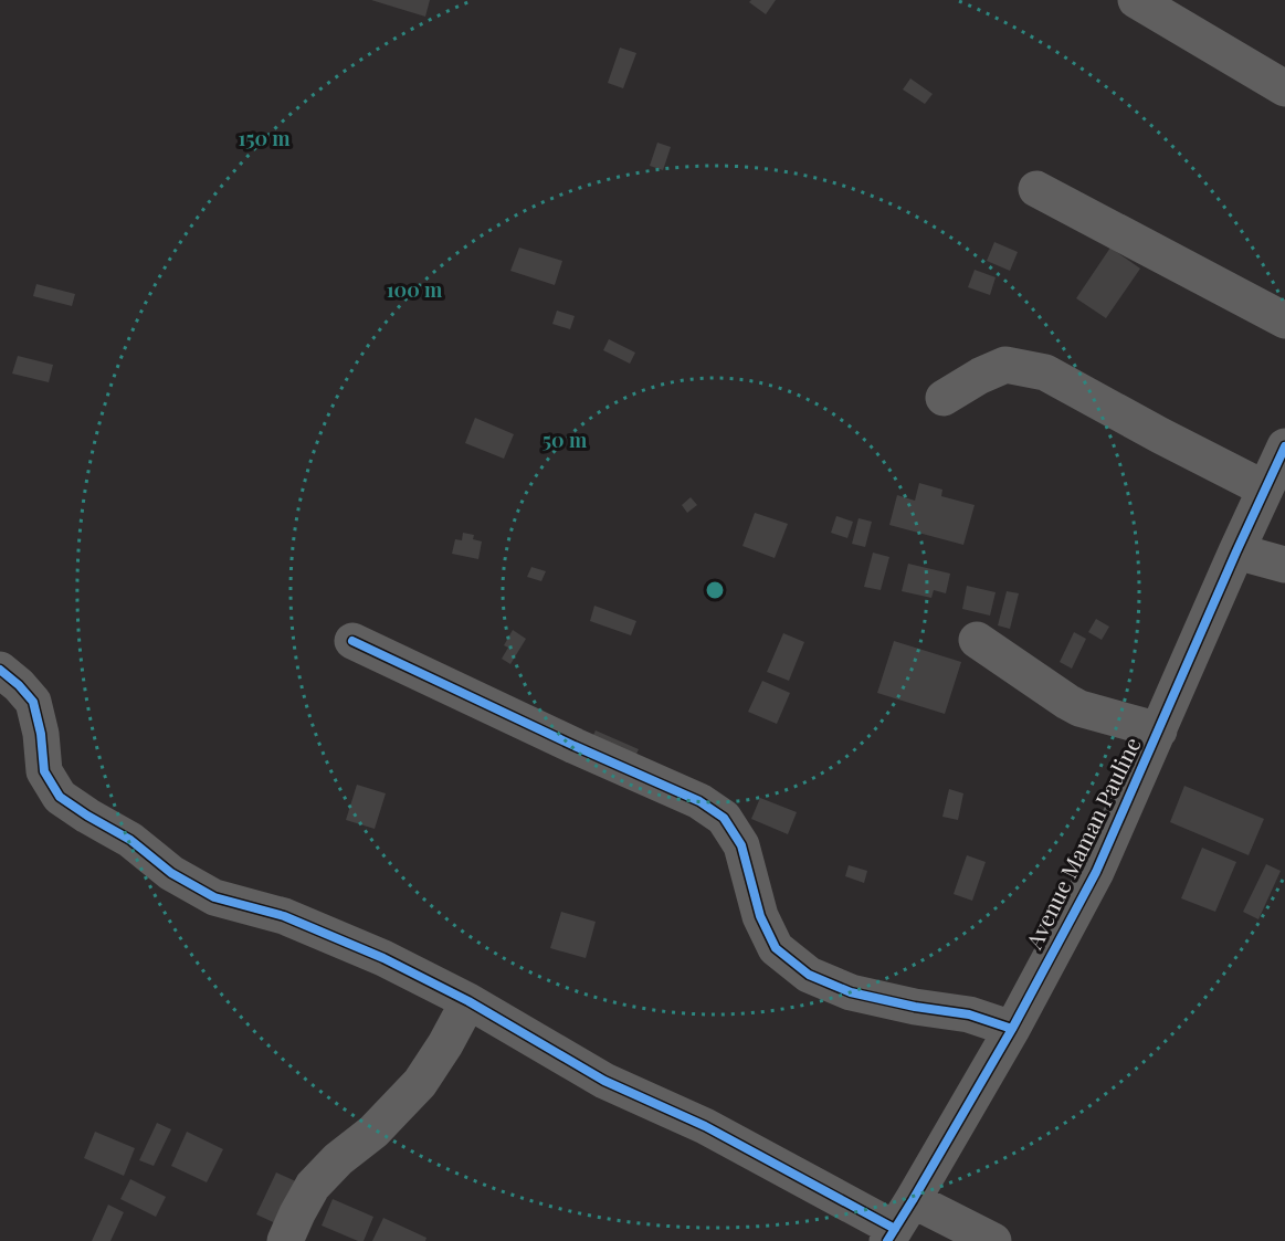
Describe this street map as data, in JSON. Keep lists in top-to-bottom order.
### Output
{
  "streets": {
    "street": ["Avenue Maman Pauline"]
  },
  "rings": ["150 m", "100 m", "50 m"]
}
